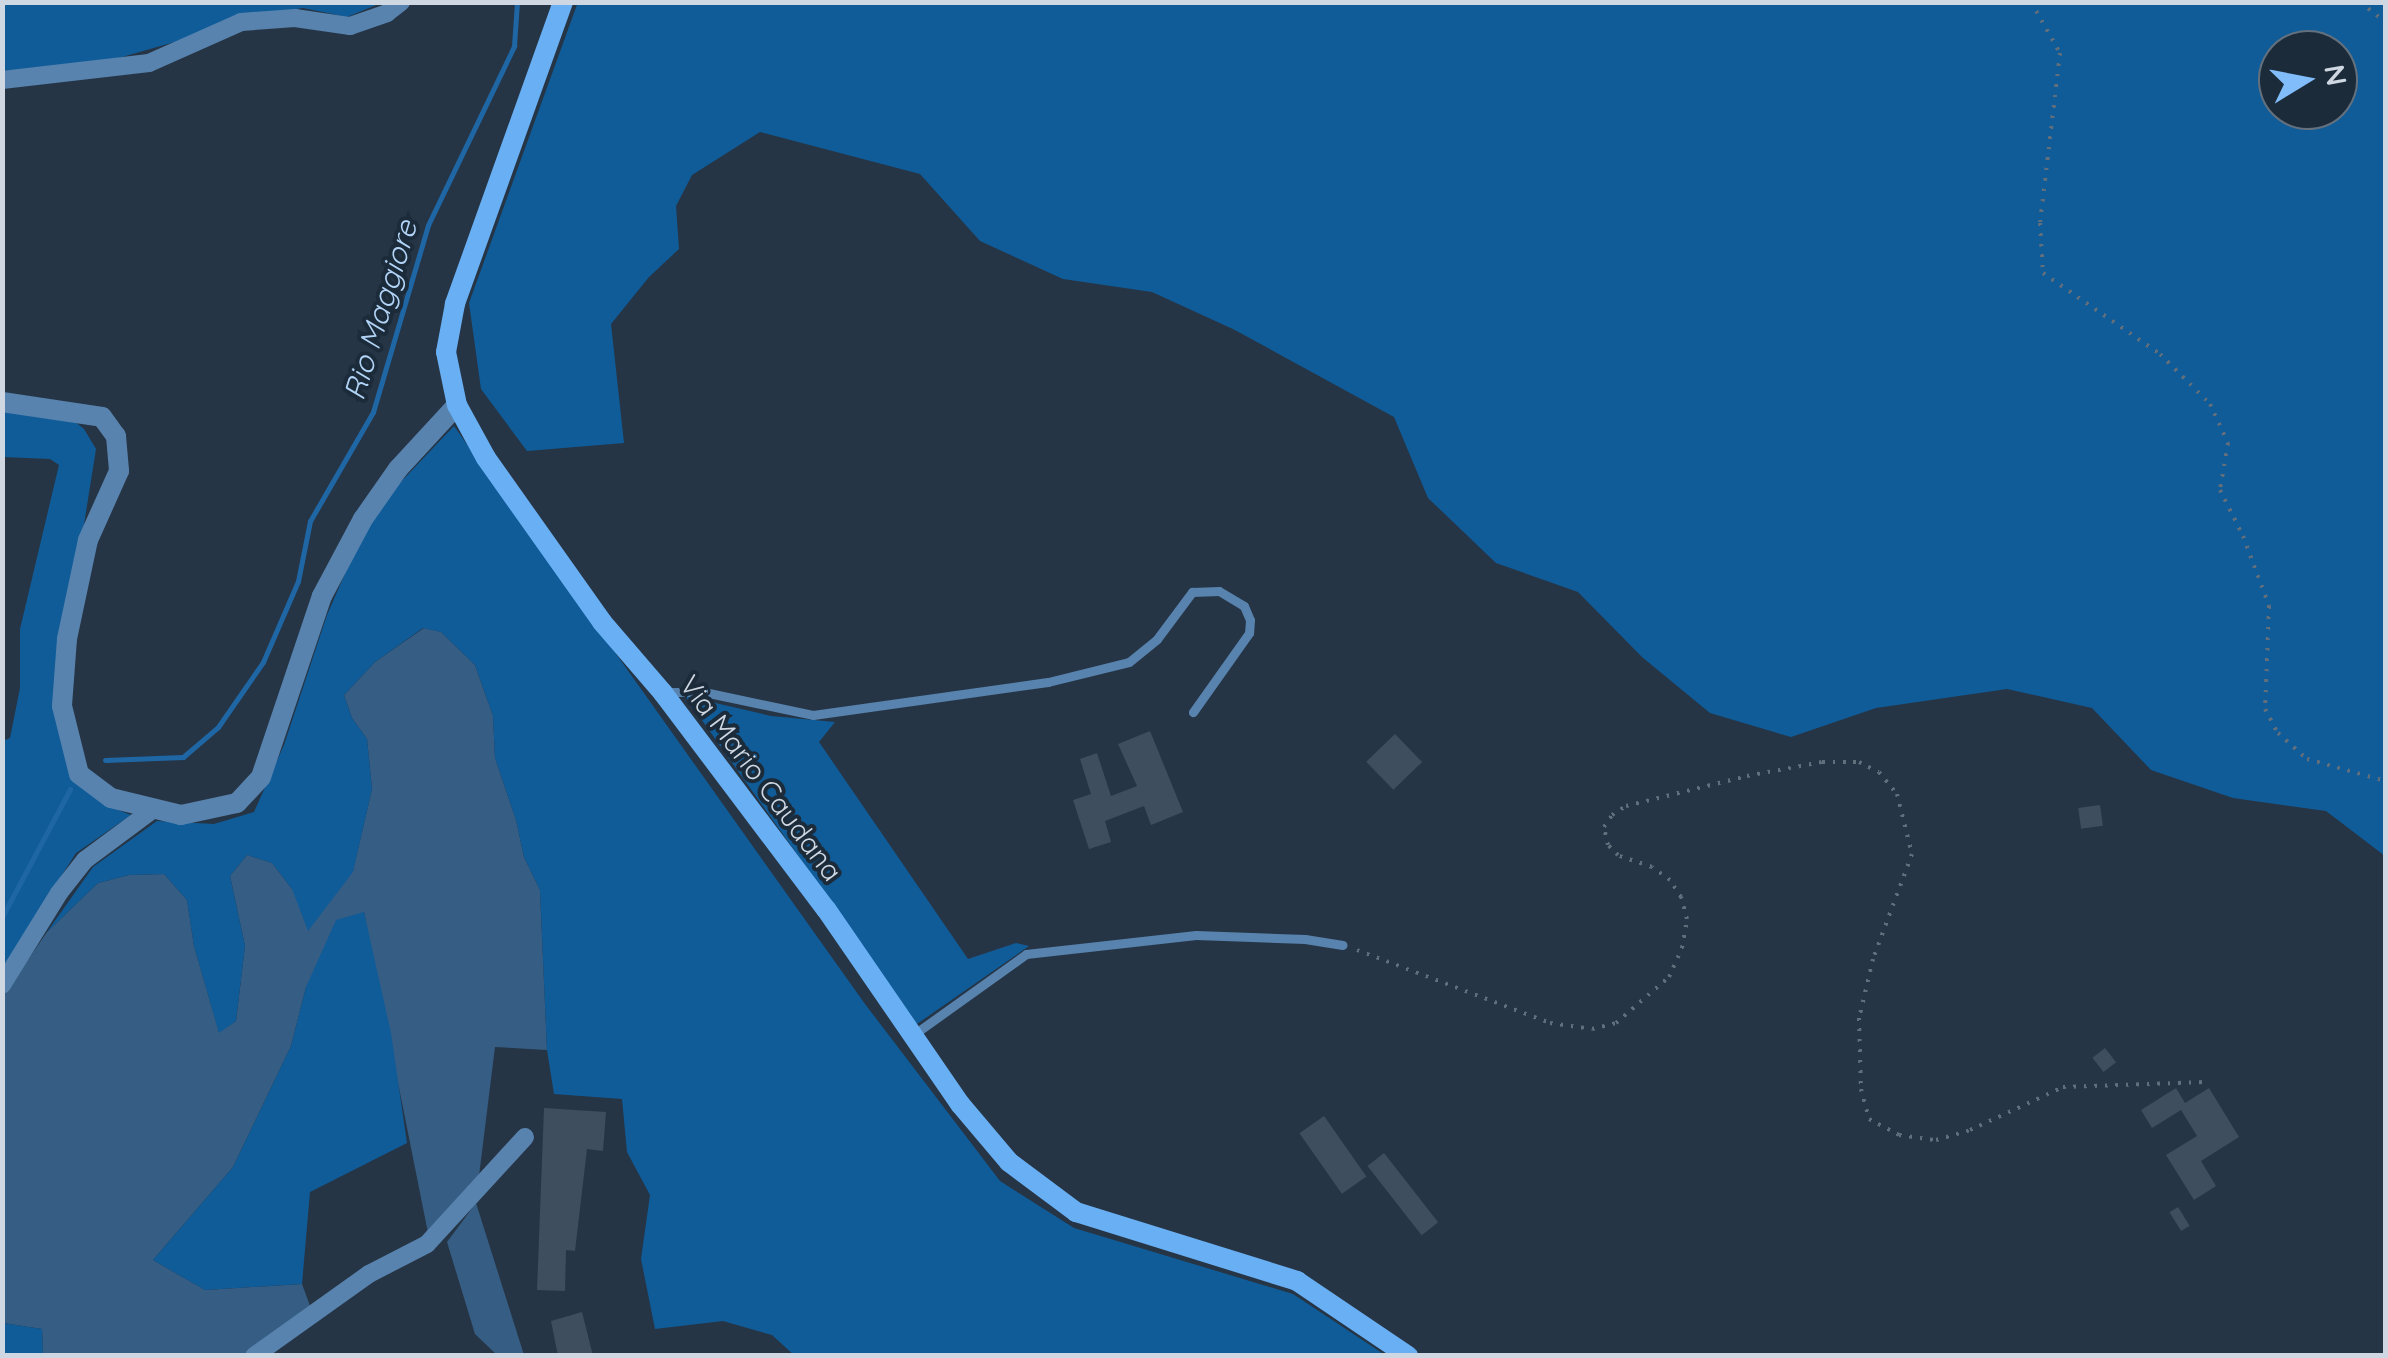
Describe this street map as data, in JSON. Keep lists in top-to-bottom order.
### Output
{
  "streets": {
    "main road": ["Via Mario Caudana"]
  },
  "water": ["Rio Maggiore"],
  "north": "right"
}
